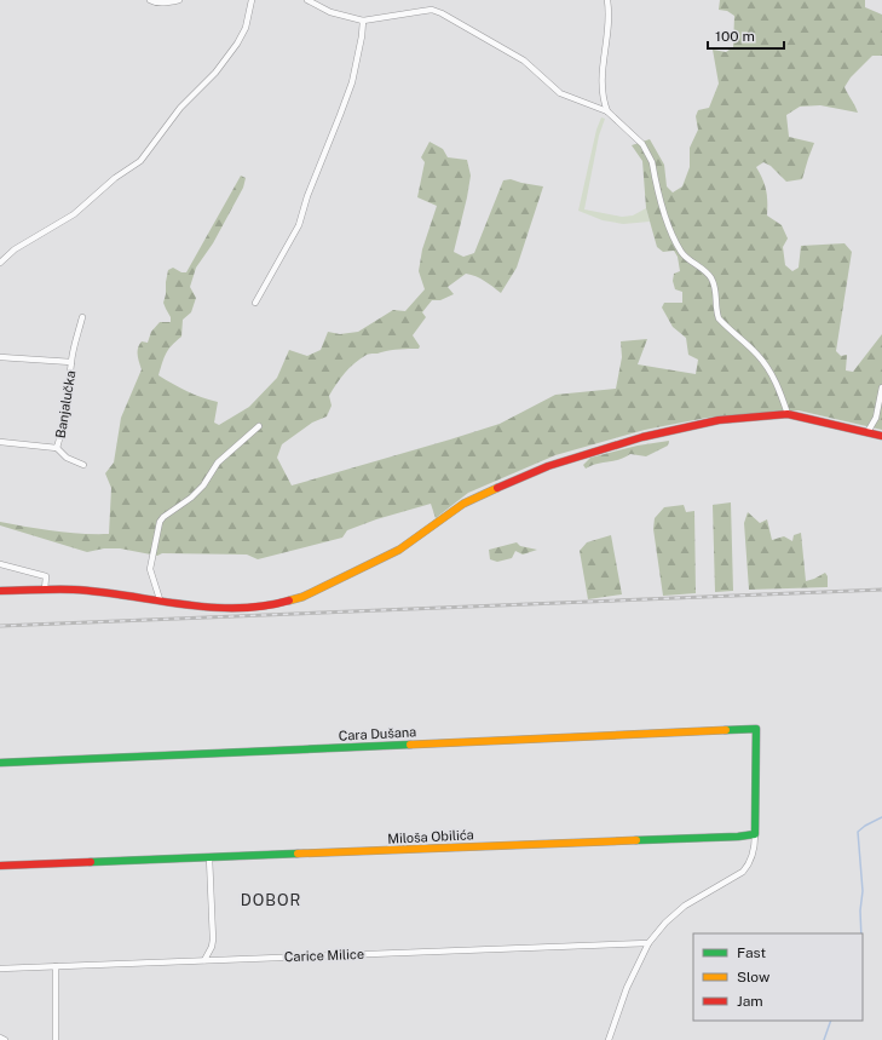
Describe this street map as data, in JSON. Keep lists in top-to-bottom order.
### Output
{
  "streets": {
    "street": [
      "Banjalučka",
      "Cara Dušana",
      "Miloša Obilića",
      "Carice Milice"
    ]
  },
  "crossings": [
    ["Cara Dušana", "Miloša Obilića"]
  ],
  "districts": ["DOBOR"],
  "legend": ["Fast", "Slow", "Jam"],
  "scale_bar": "100 m"
}
